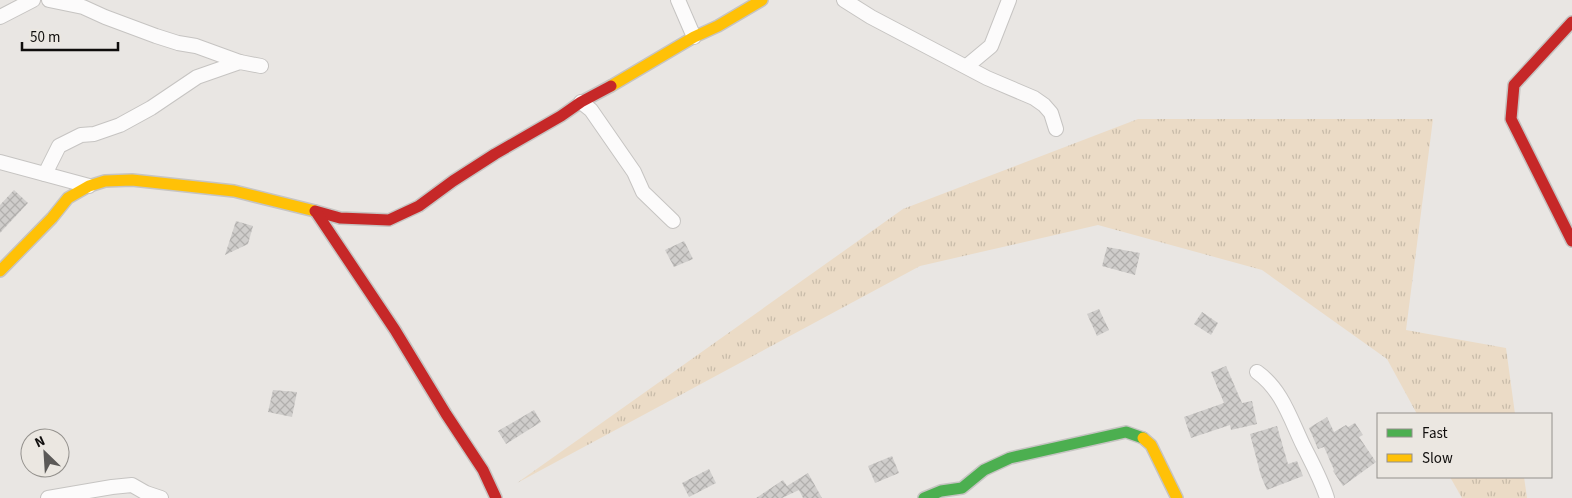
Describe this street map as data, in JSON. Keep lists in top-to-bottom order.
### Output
{
  "legend": ["Fast", "Slow"],
  "scale_bar": "50 m",
  "north": "top left"
}
